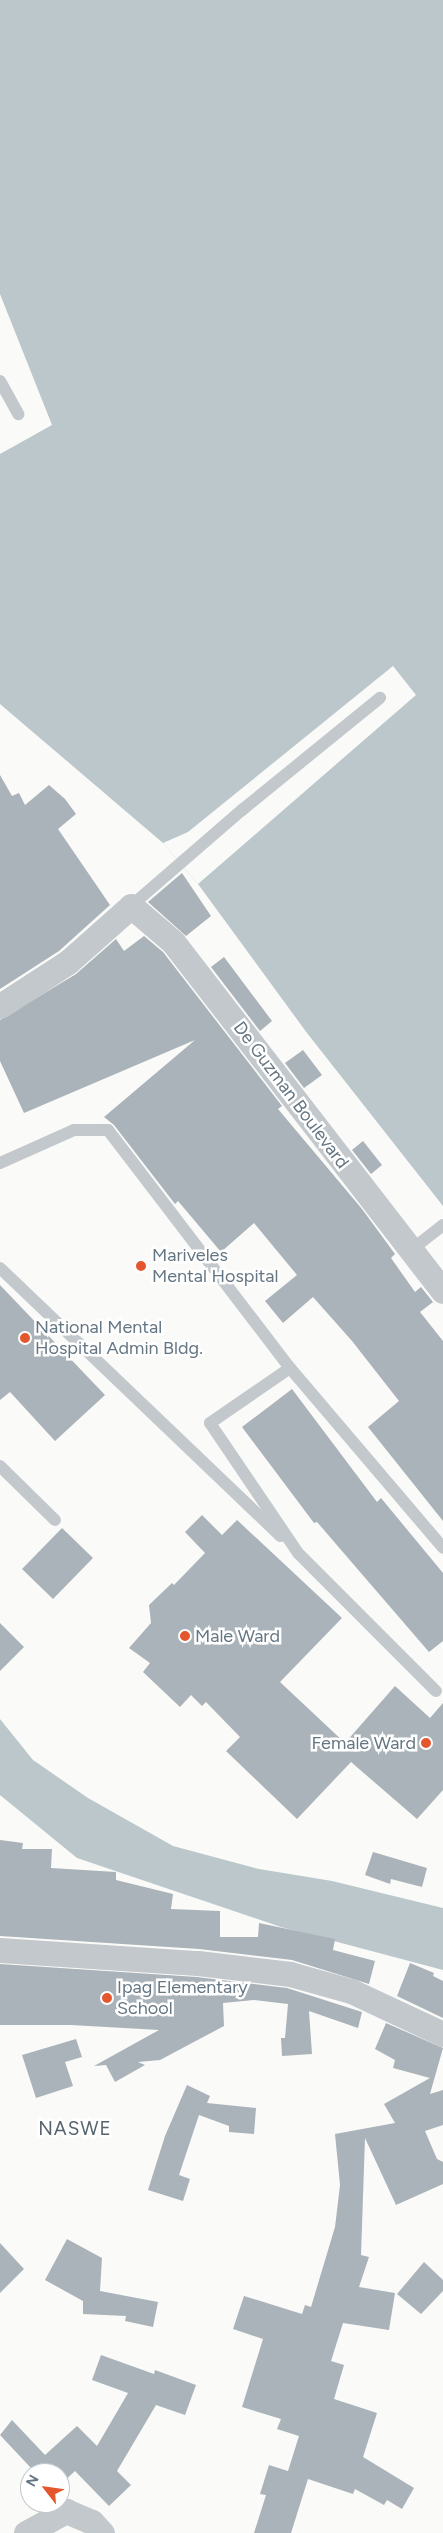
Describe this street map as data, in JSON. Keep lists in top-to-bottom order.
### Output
{
  "streets": {
    "street": ["De Guzman Boulevard"]
  },
  "districts": ["NASWE"],
  "places": [
    "Mariveles Mental Hospital",
    "National Mental Hospital Admin Bldg.",
    "Male Ward",
    "Female Ward",
    "Ipag Elementary School"
  ],
  "north": "top left"
}
